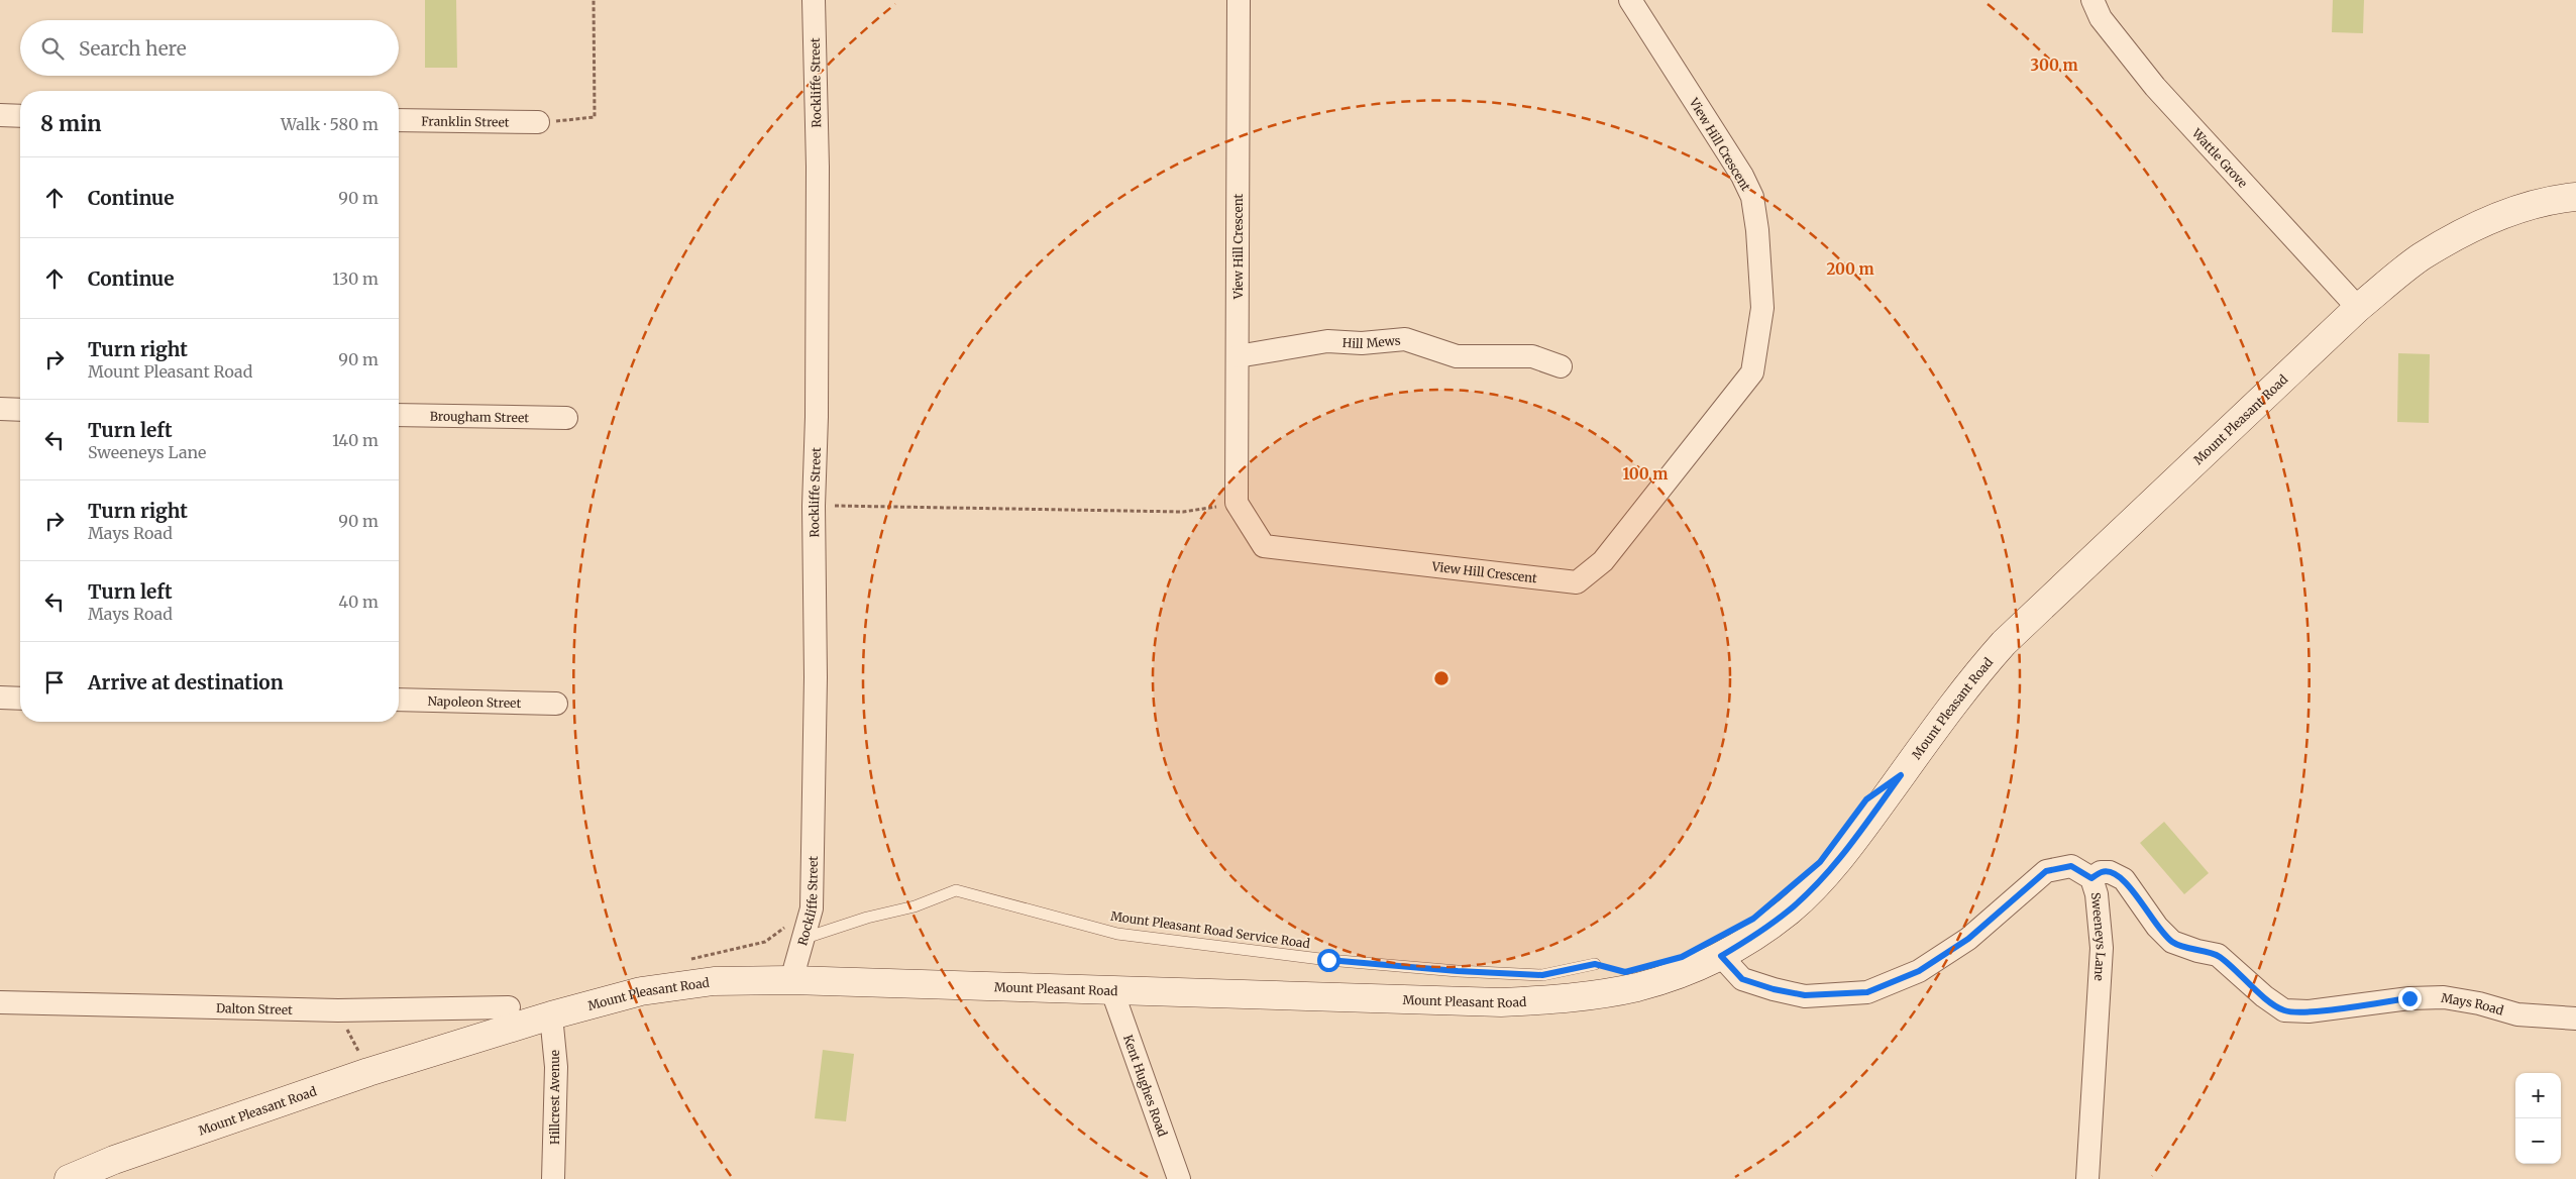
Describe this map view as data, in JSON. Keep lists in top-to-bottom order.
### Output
{
  "streets": {
    "street": [
      "Rockliffe Street",
      "Franklin Street",
      "View Hill Crescent",
      "Wattle Grove",
      "Hill Mews",
      "Brougham Street",
      "Mount Pleasant Road",
      "Napoleon Street",
      "Sweeneys Lane",
      "Mays Road",
      "Dalton Street",
      "Kent Hughes Road",
      "Hillcrest Avenue"
    ],
    "lane": ["Mount Pleasant Road Service Road"]
  },
  "crossings": [
    ["Rockliffe Street", "Mount Pleasant Road"],
    ["Rockliffe Street", "Mount Pleasant Road Service Road"],
    ["View Hill Crescent", "Hill Mews"],
    ["Wattle Grove", "Mount Pleasant Road"],
    ["Mount Pleasant Road", "Sweeneys Lane"],
    ["Mount Pleasant Road", "Kent Hughes Road"],
    ["Mount Pleasant Road", "Hillcrest Avenue"],
    ["Sweeneys Lane", "Mays Road"]
  ],
  "page": {
    "search": "Search here",
    "heading": ["8 min", "Walk · 580 m"],
    "list": [
      ["Continue", "90 m"],
      ["Continue", "130 m"],
      ["Turn right", "Mount Pleasant Road", "90 m"],
      ["Turn left", "Sweeneys Lane", "140 m"],
      ["Turn right", "Mays Road", "90 m"],
      ["Turn left", "Mays Road", "40 m"],
      "Arrive at destination"
    ],
    "map_buttons": ["+", "−"]
  },
  "rings": ["300 m", "200 m", "100 m"]
}
